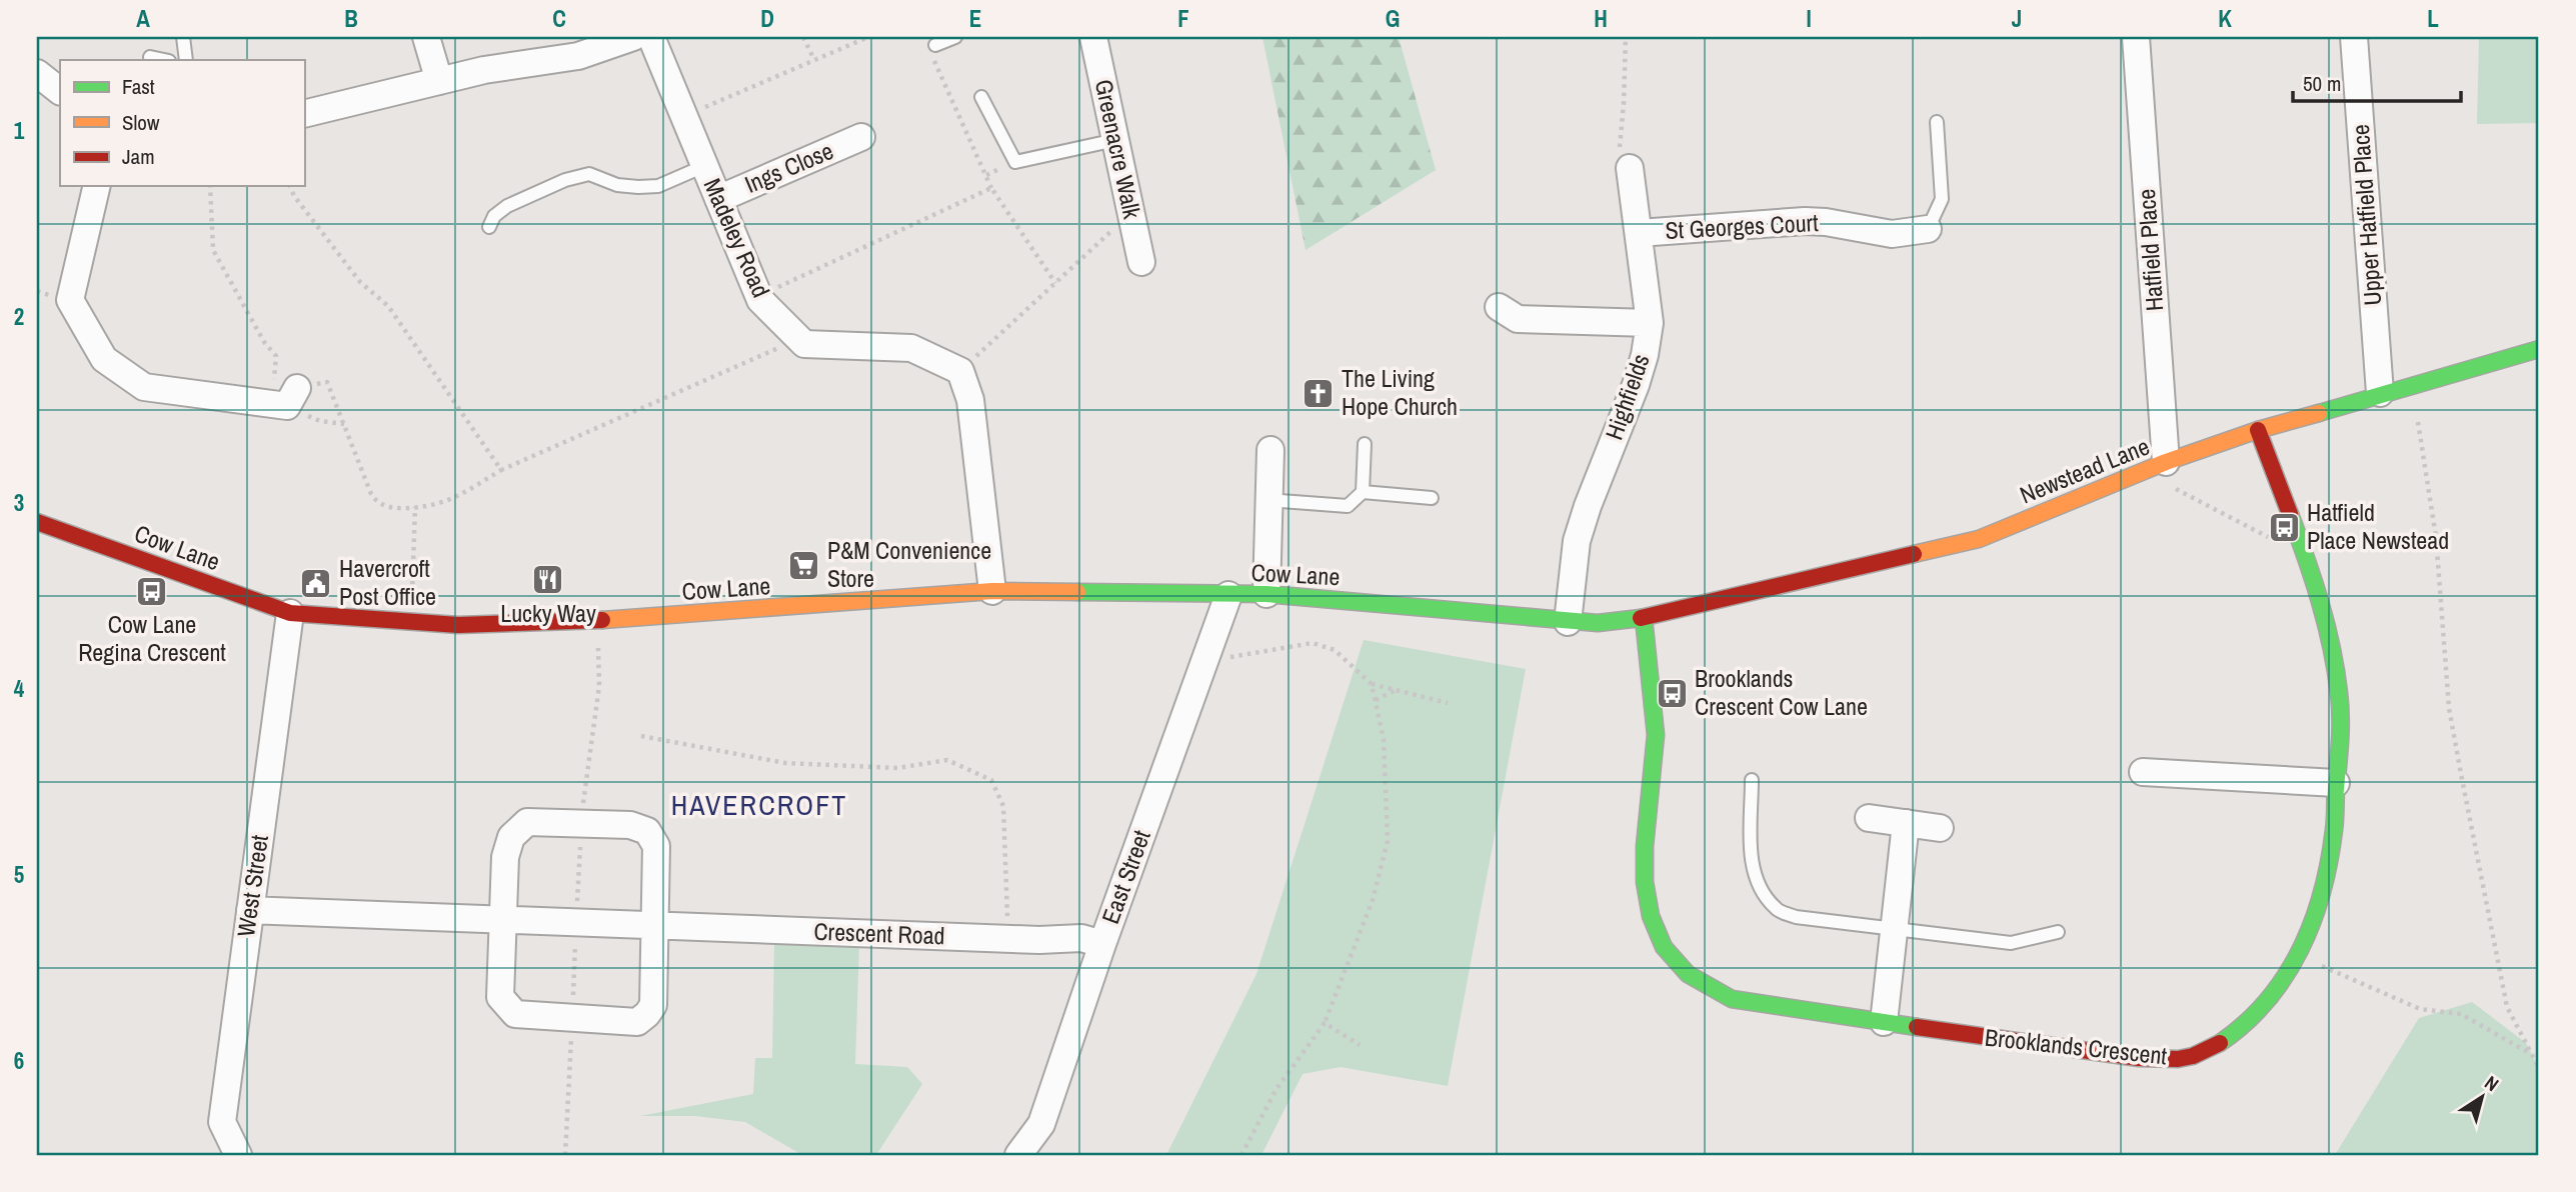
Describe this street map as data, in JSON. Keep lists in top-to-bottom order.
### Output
{
  "streets": {
    "main road": ["Newstead Lane", "Cow Lane", "Brooklands Crescent"],
    "street": [
      "Greenacre Walk",
      "Ings Close",
      "Upper Hatfield Place",
      "St Georges Court",
      "Madeley Road",
      "Hatfield Place",
      "Highfields",
      "East Street",
      "West Street",
      "Crescent Road"
    ]
  },
  "crossings": [
    ["Ings Close", "Madeley Road"],
    ["Upper Hatfield Place", "Newstead Lane"],
    ["St Georges Court", "Highfields"],
    ["Hatfield Place", "Newstead Lane"],
    ["Highfields", "Cow Lane"],
    ["Newstead Lane", "Cow Lane"],
    ["Newstead Lane", "Brooklands Crescent"],
    ["Cow Lane", "East Street"],
    ["Cow Lane", "West Street"],
    ["Cow Lane", "Brooklands Crescent"],
    ["East Street", "Crescent Road"],
    ["West Street", "Crescent Road"]
  ],
  "districts": ["HAVERCROFT"],
  "places": {
    "church": ["The Living Hope Church"],
    "bus stop": ["Hatfield Place Newstead", "Cow Lane Regina Crescent", "Brooklands Crescent Cow Lane"],
    "supermarket": ["P&M Convenience Store"],
    "restaurant": ["Lucky Way"],
    "public building": ["Havercroft Post Office"]
  },
  "legend": ["Fast", "Slow", "Jam"],
  "scale_bar": "50 m",
  "north": "top right",
  "grid": {
    "columns": [
      "A",
      "B",
      "C",
      "D",
      "E",
      "F",
      "G",
      "H",
      "I",
      "J",
      "K",
      "L"
    ],
    "rows": [
      "1",
      "2",
      "3",
      "4",
      "5",
      "6"
    ]
  }
}
